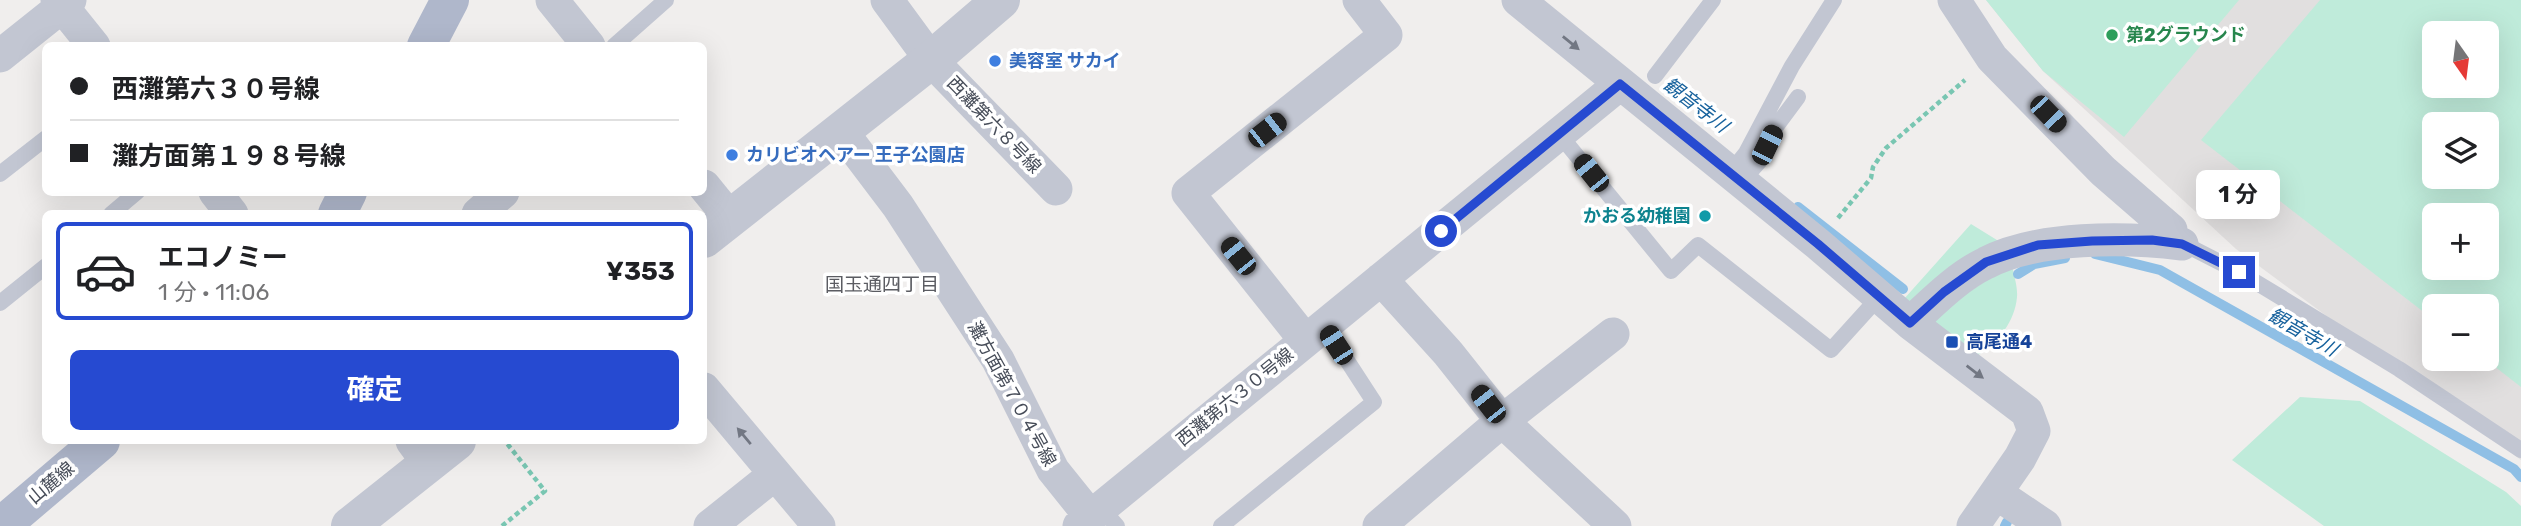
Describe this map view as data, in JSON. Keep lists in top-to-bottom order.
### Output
{
  "streets": {
    "main road": ["山麓線"],
    "street": ["西灘第六８号線", "灘方面第７０４号線", "西灘第六３０号線"]
  },
  "crossings": [
    ["灘方面第７０４号線", "西灘第六３０号線"]
  ],
  "districts": ["国玉通四丁目"],
  "water": ["観音寺川"],
  "places": {
    "other": [
      "第2グラウンド",
      "美容室 サカイ",
      "カリビオヘアー 王子公園店",
      "かおる幼稚園"
    ],
    "transit": ["高尾通4"]
  },
  "north": "bottom",
  "page": {
    "map_buttons": ["+", "−"],
    "banner": ["西灘第六３０号線", "灘方面第１９８号線"],
    "bubble": "1 分",
    "list": [
      {
        "name": "エコノミー",
        "note": "1 分 · 11:06",
        "value": "¥353"
      }
    ],
    "buttons": "確定"
  }
}
